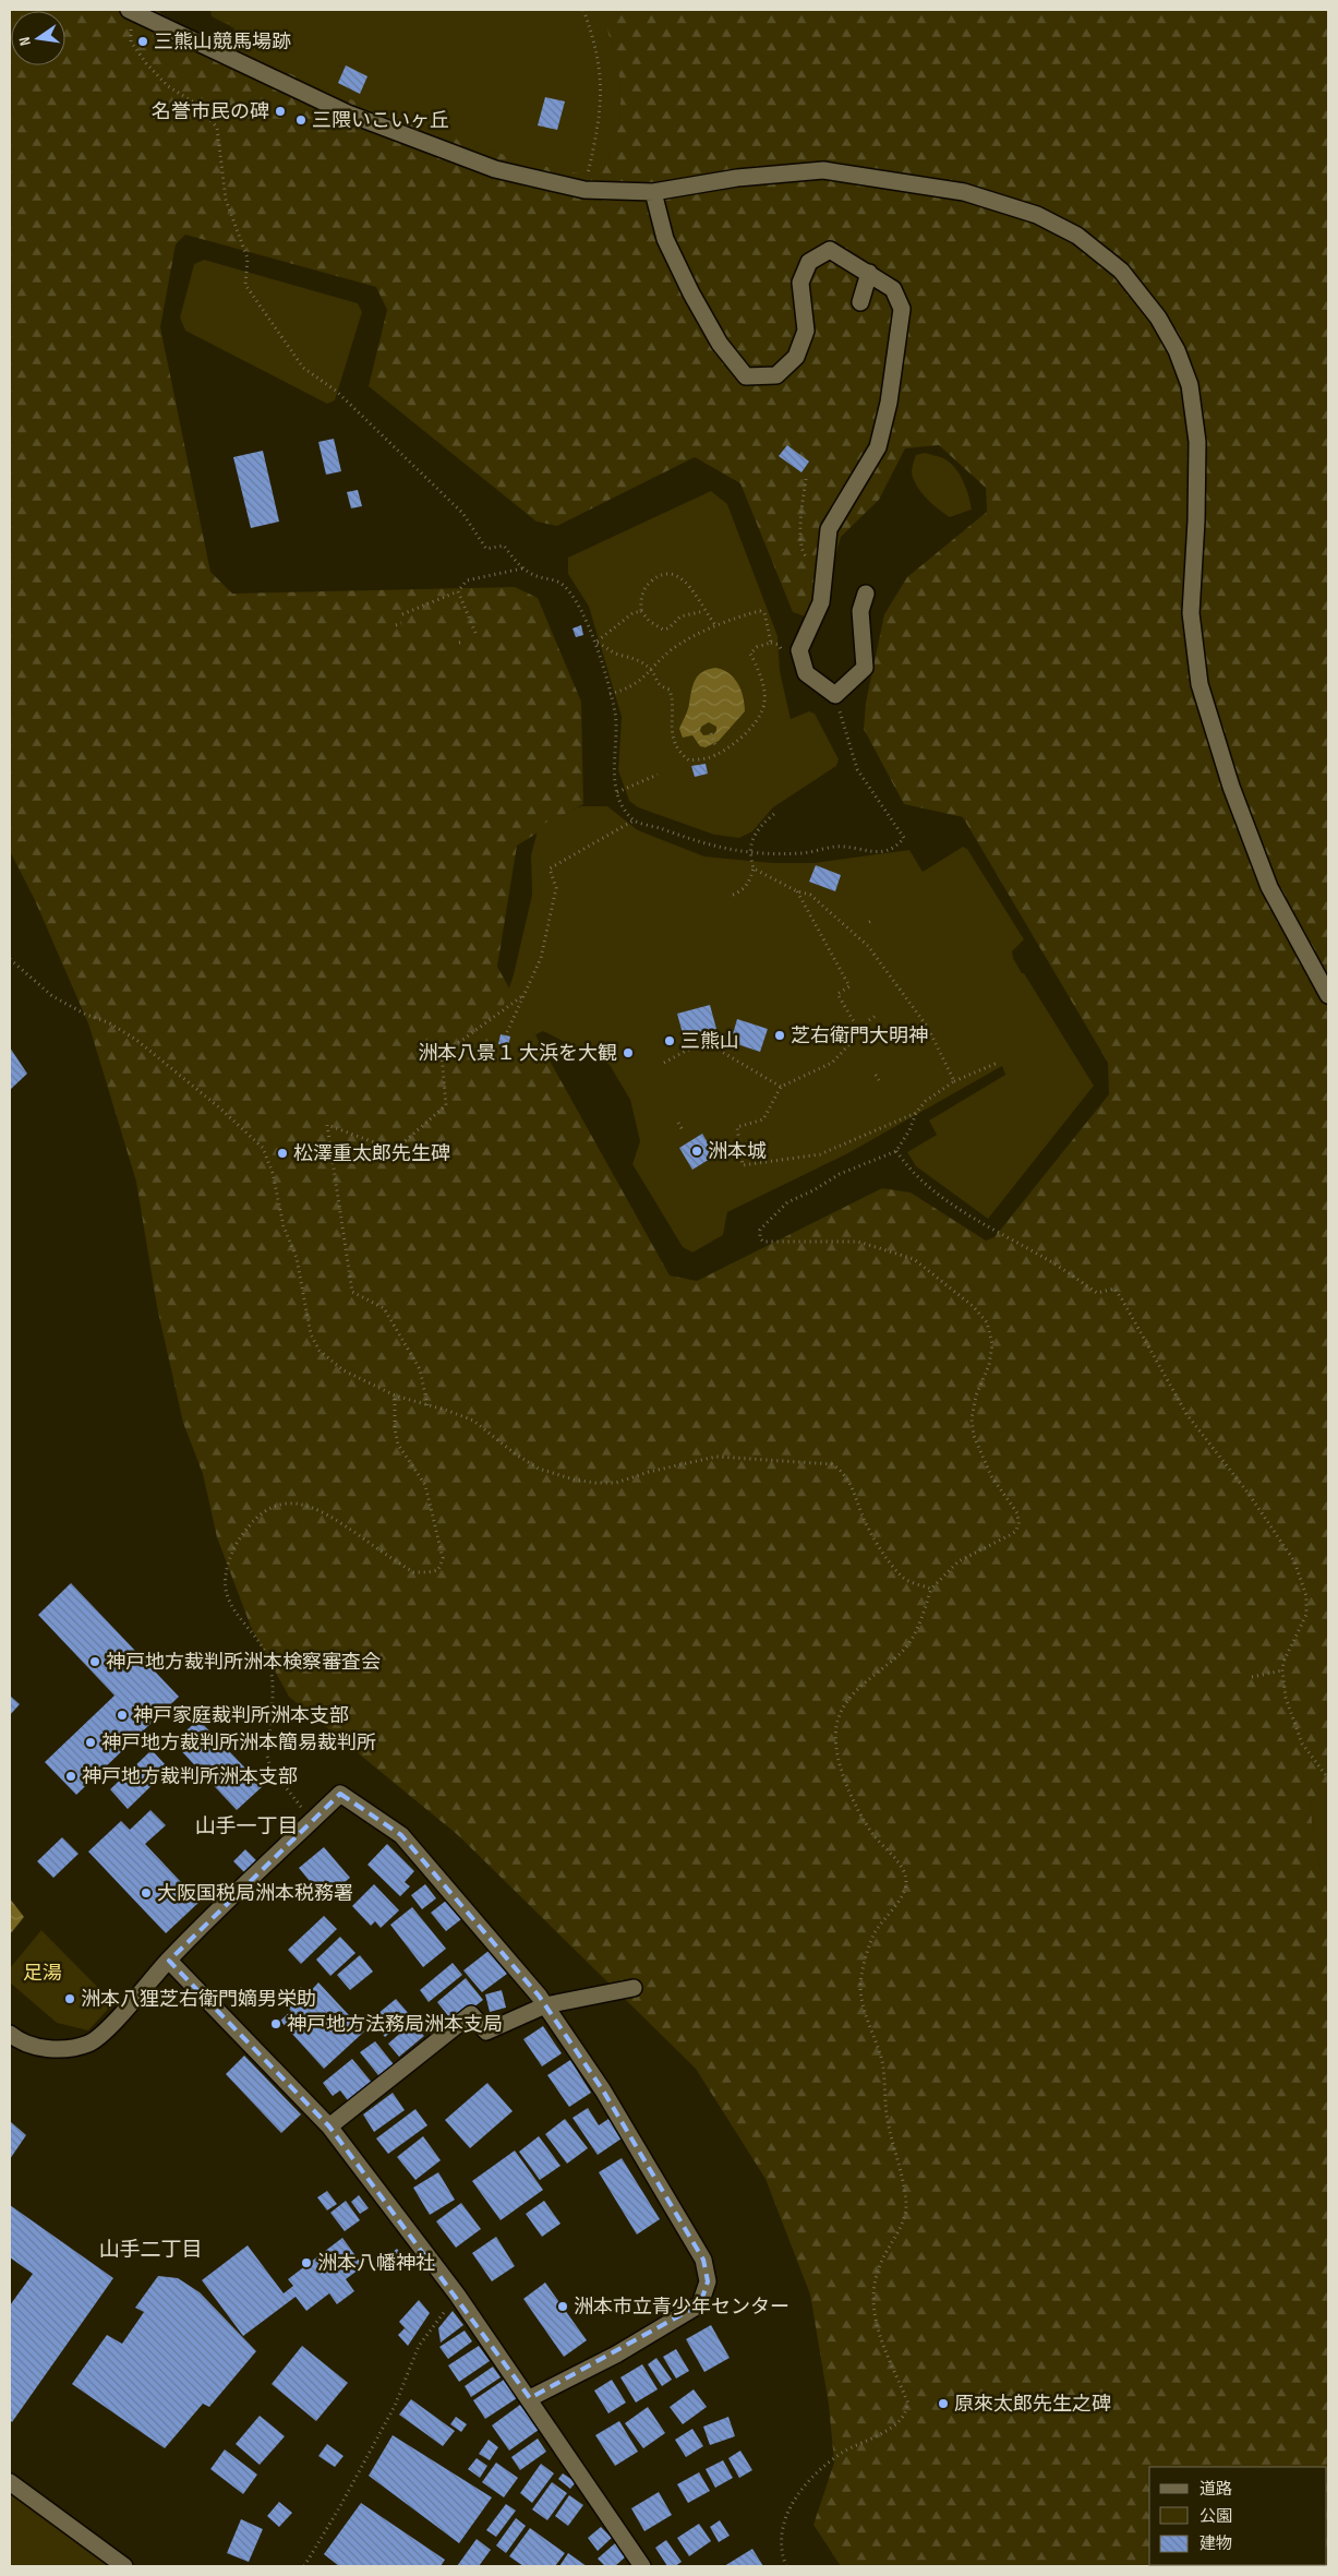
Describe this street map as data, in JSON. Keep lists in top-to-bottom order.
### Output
{
  "districts": ["山手一丁目", "山手二丁目"],
  "parks": ["足湯"],
  "places": [
    "三熊山競馬場跡",
    "名誉市民の碑",
    "三隈いこいヶ丘",
    "芝右衛門大明神",
    "三熊山",
    "洲本八景１ 大浜を大観",
    "洲本城",
    "松澤重太郎先生碑",
    "神戸地方裁判所洲本検察審査会",
    "神戸家庭裁判所洲本支部",
    "神戸地方裁判所洲本簡易裁判所",
    "神戸地方裁判所洲本支部",
    "大阪国税局洲本税務署",
    "洲本八狸芝右衛門嫡男栄助",
    "神戸地方法務局洲本支局",
    "洲本八幡神社",
    "洲本市立青少年センター",
    "原來太郎先生之碑"
  ],
  "legend": ["道路", "公園", "建物"],
  "north": "left"
}
